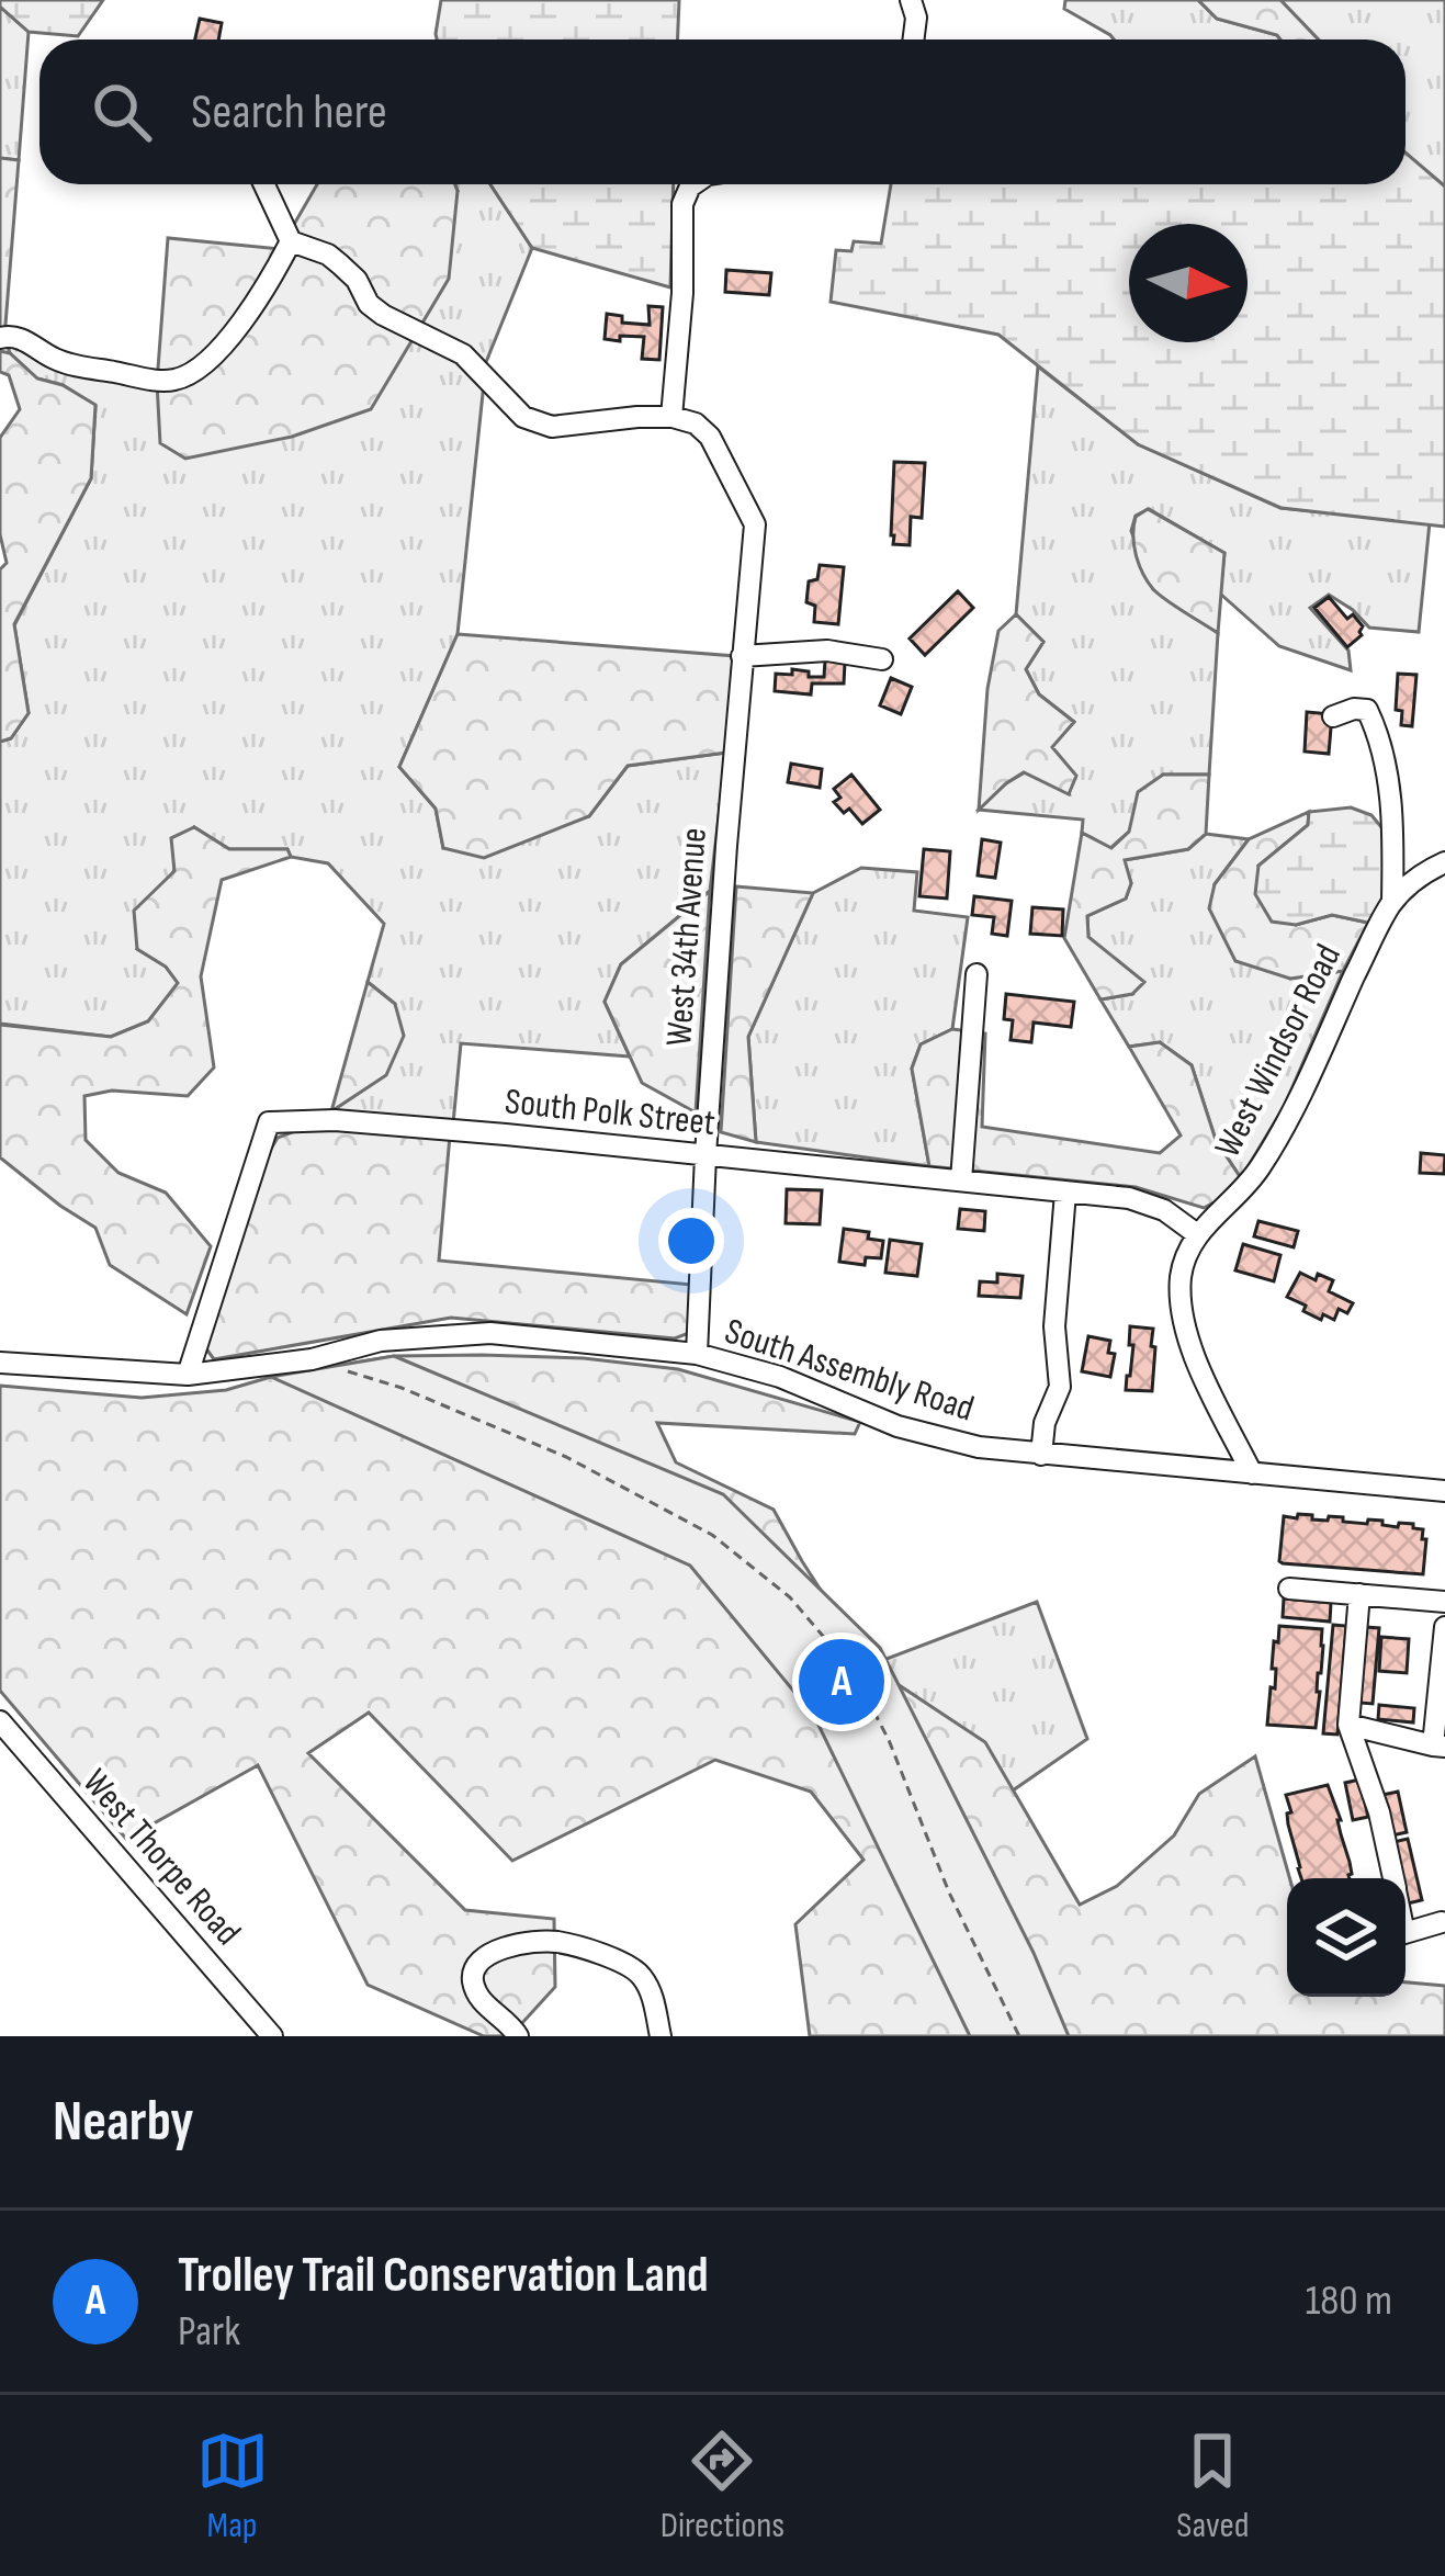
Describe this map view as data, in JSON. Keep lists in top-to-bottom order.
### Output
{
  "streets": {
    "street": [
      "West 34th Avenue",
      "West Windsor Road",
      "South Polk Street",
      "South Assembly Road",
      "West Thorpe Road"
    ]
  },
  "crossings": [
    ["West 34th Avenue", "South Polk Street"],
    ["West 34th Avenue", "South Assembly Road"],
    ["West Windsor Road", "South Polk Street"],
    ["South Polk Street", "South Assembly Road"]
  ],
  "north": "right",
  "page": {
    "search": "Search here",
    "pins": "A",
    "heading": "Nearby",
    "list": [
      {
        "mark": "A",
        "name": "Trolley Trail Conservation Land",
        "note": "Park",
        "value": "180 m"
      }
    ],
    "nav": ["Map", "Directions", "Saved"]
  }
}
